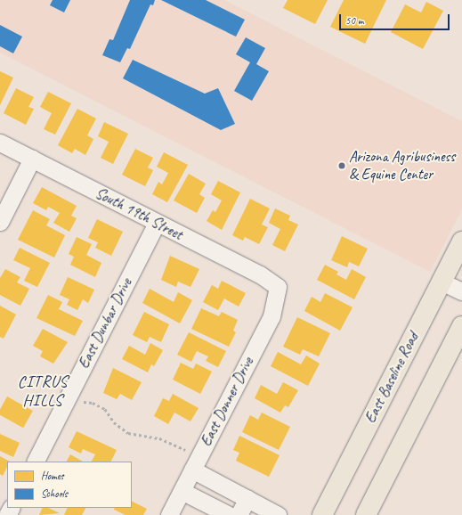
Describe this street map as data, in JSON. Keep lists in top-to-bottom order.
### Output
{
  "streets": {
    "main road": ["East Baseline Road"],
    "street": ["South 19th Street", "East Dunbar Drive", "East Donner Drive"]
  },
  "crossings": [
    ["South 19th Street", "East Dunbar Drive"],
    ["South 19th Street", "East Donner Drive"]
  ],
  "districts": ["CITRUS HILLS"],
  "places": ["Arizona Agribusiness & Equine Center"],
  "legend": ["Homes", "Schools"],
  "scale_bar": "50 m"
}
